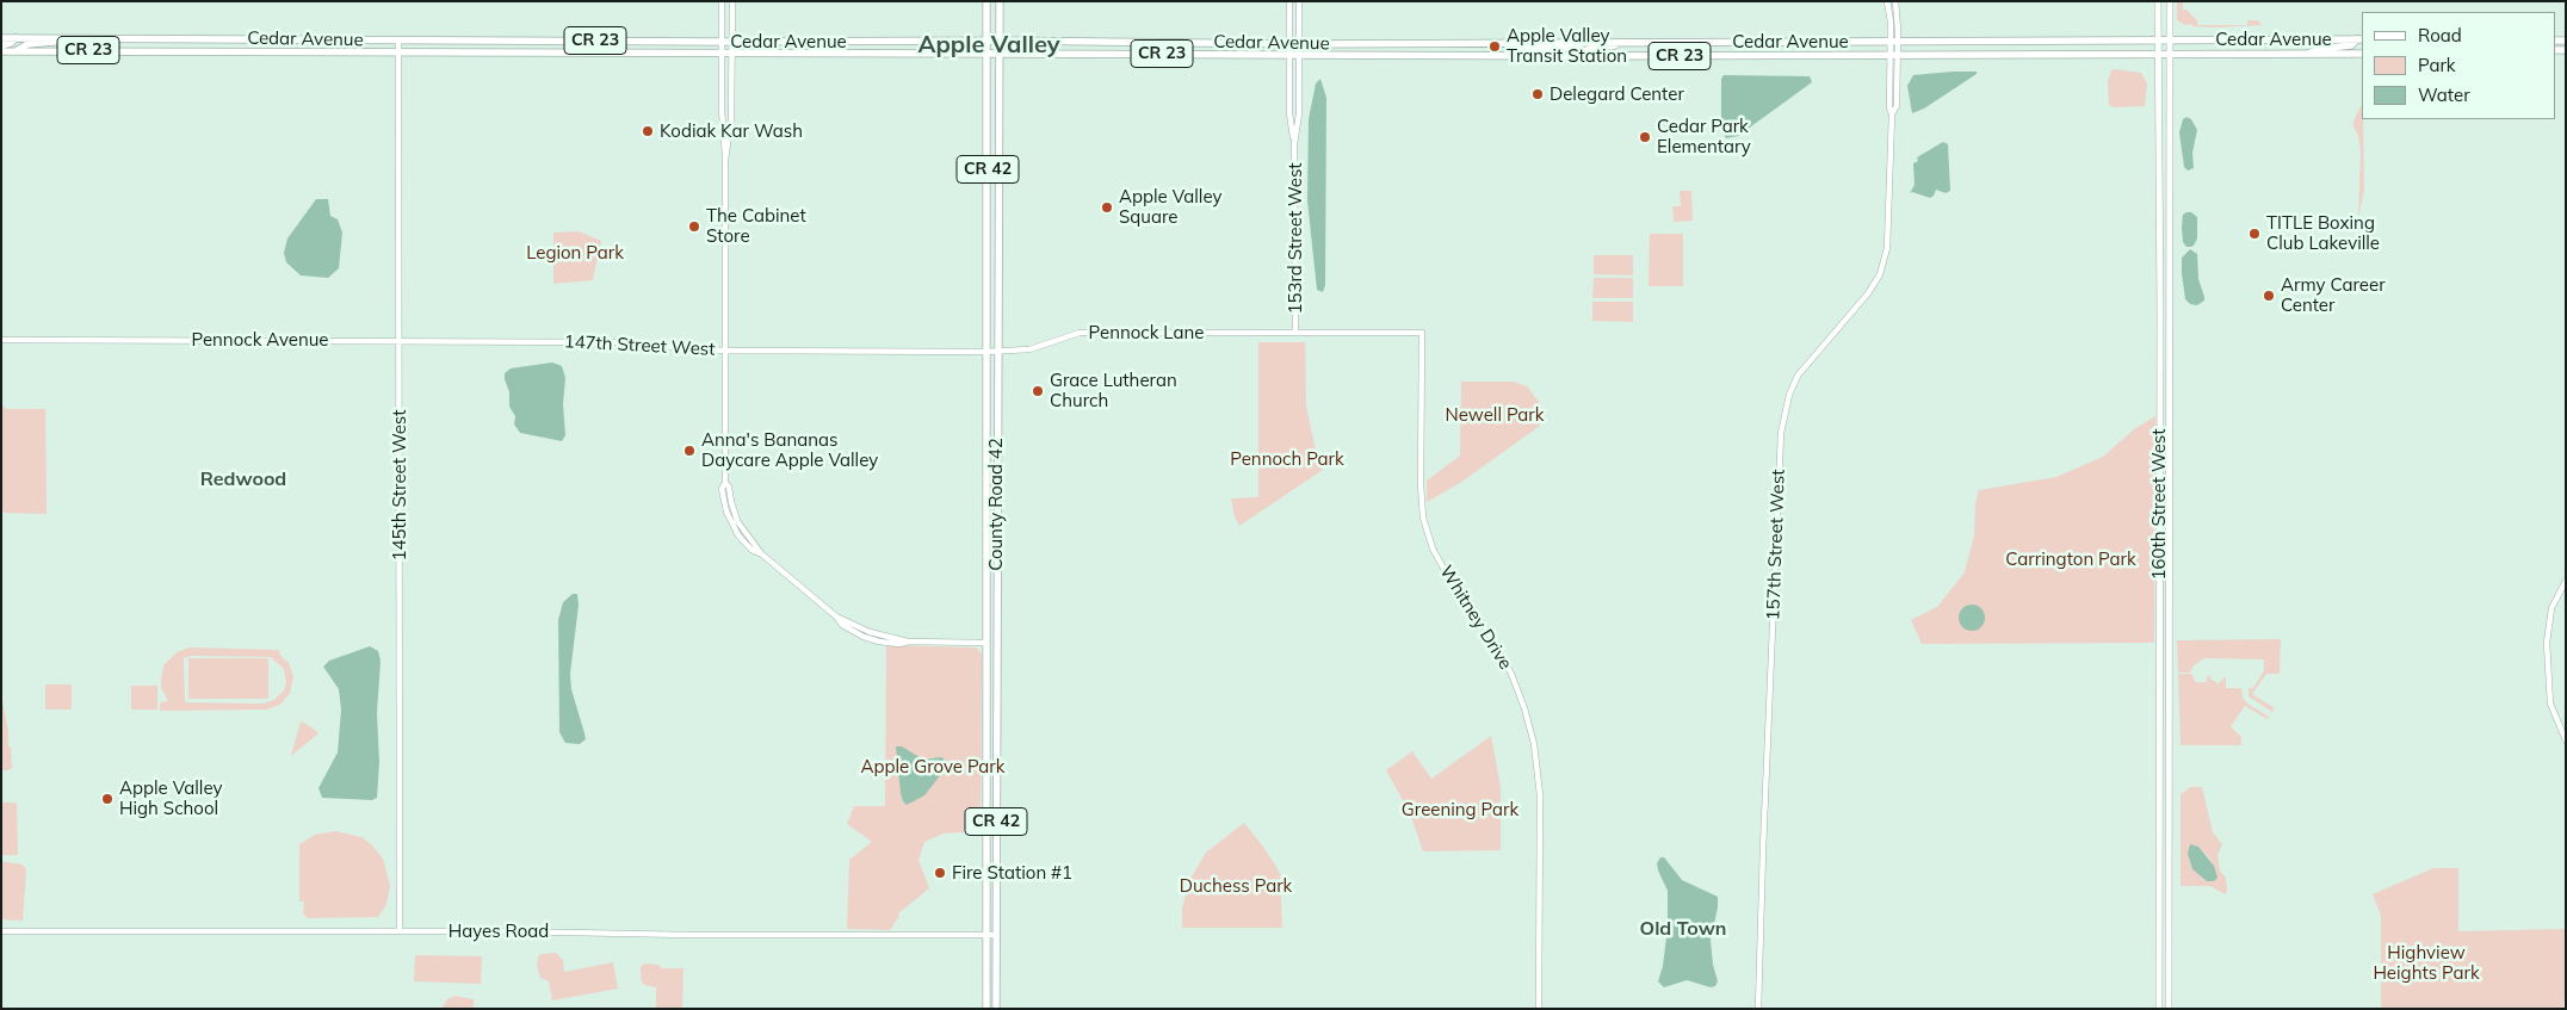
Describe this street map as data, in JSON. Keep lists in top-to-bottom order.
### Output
{
  "streets": {
    "main road": [
      "Cedar Avenue",
      "CR 23",
      "CR 42",
      "County Road 42",
      "160th Street West"
    ],
    "street": [
      "153rd Street West",
      "Pennock Lane",
      "Pennock Avenue",
      "147th Street West",
      "145th Street West",
      "157th Street West",
      "Whitney Drive",
      "Hayes Road"
    ]
  },
  "crossings": [
    ["Cedar Avenue", "153rd Street West"],
    ["Cedar Avenue", "147th Street West"],
    ["Cedar Avenue", "145th Street West"],
    ["Cedar Avenue", "County Road 42"],
    ["Cedar Avenue", "160th Street West"],
    ["Cedar Avenue", "157th Street West"],
    ["153rd Street West", "Pennock Lane"],
    ["Pennock Lane", "147th Street West"],
    ["Pennock Lane", "County Road 42"],
    ["Pennock Lane", "Whitney Drive"],
    ["Pennock Avenue", "147th Street West"],
    ["Pennock Avenue", "145th Street West"],
    ["147th Street West", "County Road 42"],
    ["145th Street West", "Hayes Road"],
    ["County Road 42", "Hayes Road"]
  ],
  "districts": ["Apple Valley", "Redwood", "Old Town"],
  "parks": [
    "Legion Park",
    "Newell Park",
    "Pennoch Park",
    "Carrington Park",
    "Apple Grove Park",
    "Greening Park",
    "Duchess Park",
    "Highview Heights Park"
  ],
  "places": [
    "Apple Valley Transit Station",
    "Delegard Center",
    "Kodiak Kar Wash",
    "Cedar Park Elementary",
    "Apple Valley Square",
    "The Cabinet Store",
    "TITLE Boxing Club Lakeville",
    "Army Career Center",
    "Grace Lutheran Church",
    "Anna's Bananas Daycare Apple Valley",
    "Apple Valley High School",
    "Fire Station #1"
  ],
  "legend": ["Road", "Park", "Water"]
}
